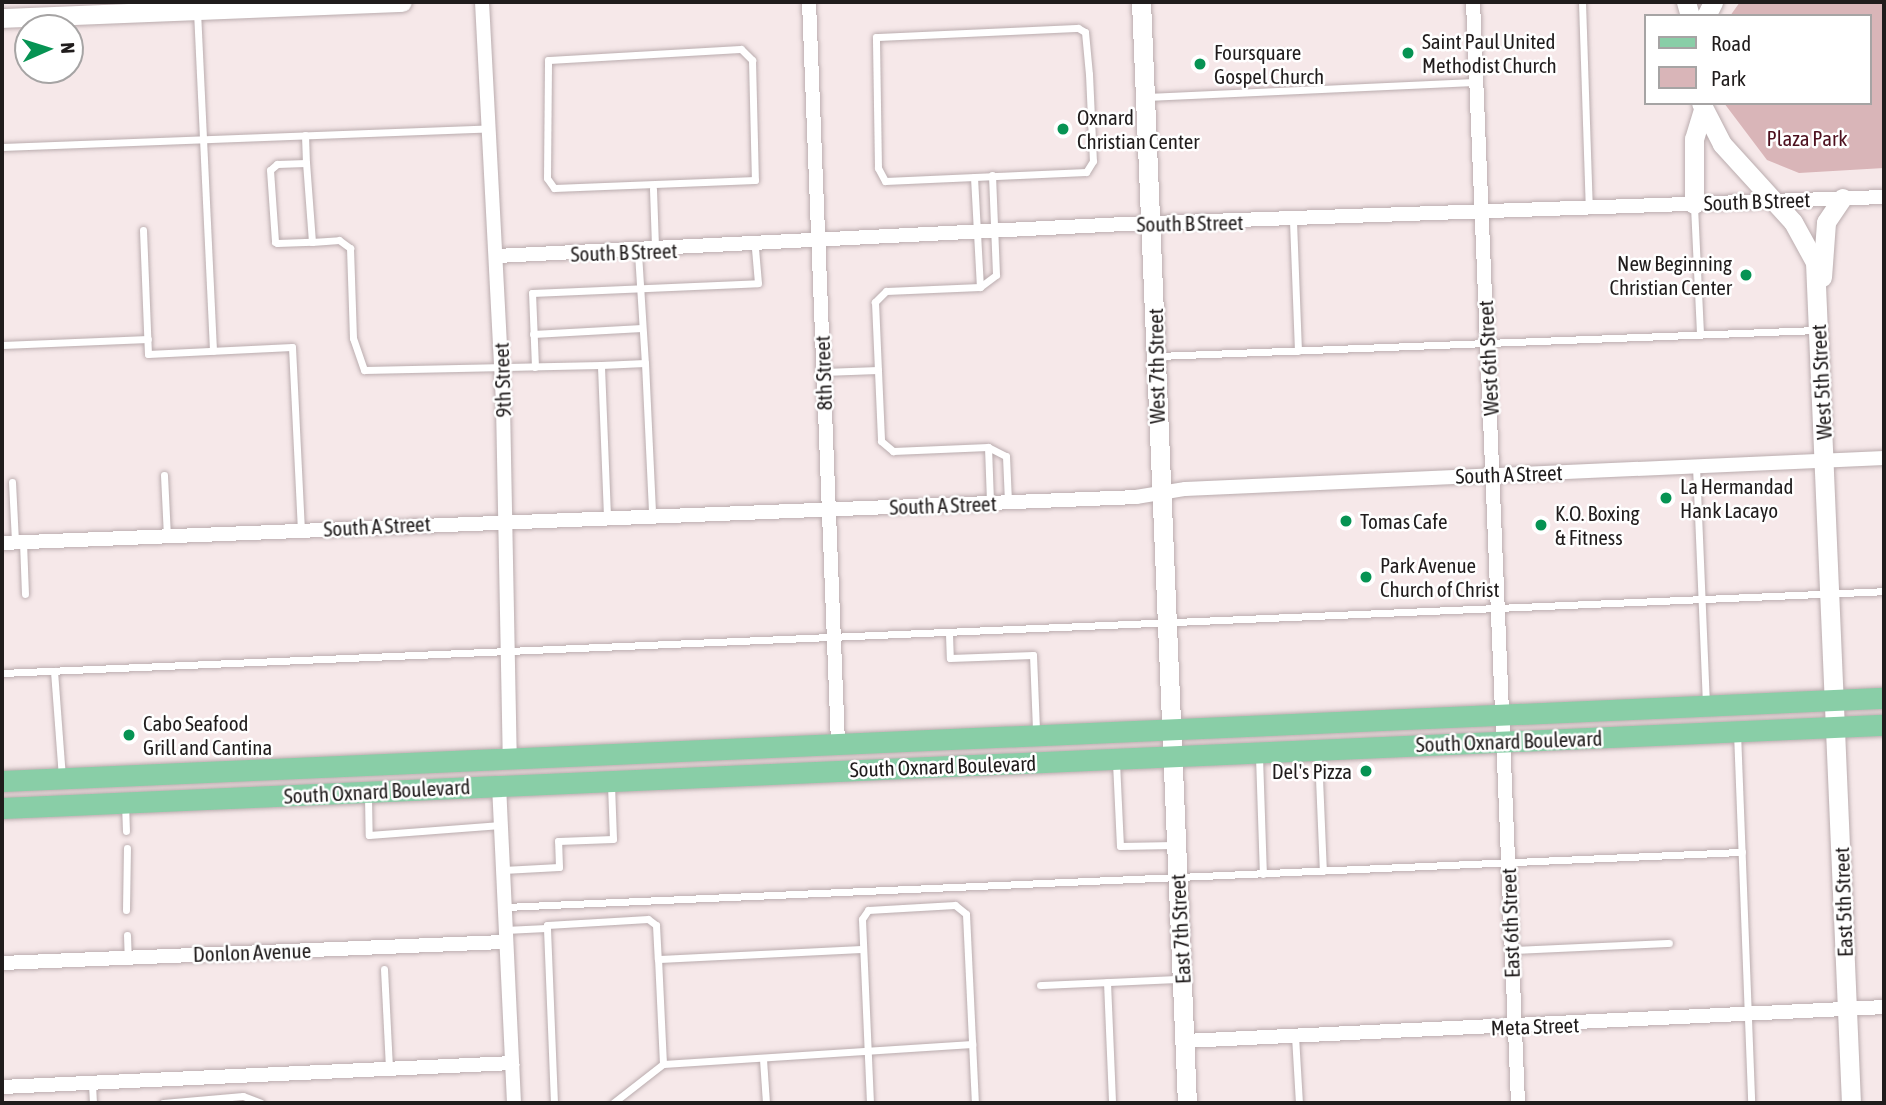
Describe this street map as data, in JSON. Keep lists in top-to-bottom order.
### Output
{
  "streets": {
    "main road": ["South Oxnard Boulevard"],
    "street": [
      "South B Street",
      "West 6th Street",
      "West 7th Street",
      "8th Street",
      "9th Street",
      "West 5th Street",
      "South A Street",
      "East 5th Street",
      "East 6th Street",
      "East 7th Street",
      "Donlon Avenue",
      "Meta Street"
    ]
  },
  "crossings": [
    ["South B Street", "West 6th Street"],
    ["South B Street", "West 7th Street"],
    ["South B Street", "8th Street"],
    ["South B Street", "9th Street"],
    ["South B Street", "West 5th Street"],
    ["West 6th Street", "South A Street"],
    ["West 6th Street", "South Oxnard Boulevard"],
    ["West 6th Street", "East 6th Street"],
    ["West 7th Street", "South A Street"],
    ["West 7th Street", "South Oxnard Boulevard"],
    ["West 7th Street", "East 7th Street"],
    ["8th Street", "South A Street"],
    ["8th Street", "South Oxnard Boulevard"],
    ["9th Street", "South A Street"],
    ["9th Street", "South Oxnard Boulevard"],
    ["West 5th Street", "South A Street"],
    ["West 5th Street", "South Oxnard Boulevard"],
    ["West 5th Street", "East 5th Street"],
    ["South Oxnard Boulevard", "East 5th Street"],
    ["South Oxnard Boulevard", "East 6th Street"],
    ["South Oxnard Boulevard", "East 7th Street"],
    ["East 5th Street", "Meta Street"],
    ["East 6th Street", "Meta Street"],
    ["East 7th Street", "Meta Street"]
  ],
  "parks": ["Plaza Park"],
  "places": [
    "Saint Paul United Methodist Church",
    "Foursquare Gospel Church",
    "Oxnard Christian Center",
    "New Beginning Christian Center",
    "La Hermandad Hank Lacayo",
    "Tomas Cafe",
    "K.O. Boxing & Fitness",
    "Park Avenue Church of Christ",
    "Cabo Seafood Grill and Cantina",
    "Del's Pizza"
  ],
  "legend": ["Road", "Park"],
  "north": "right"
}
